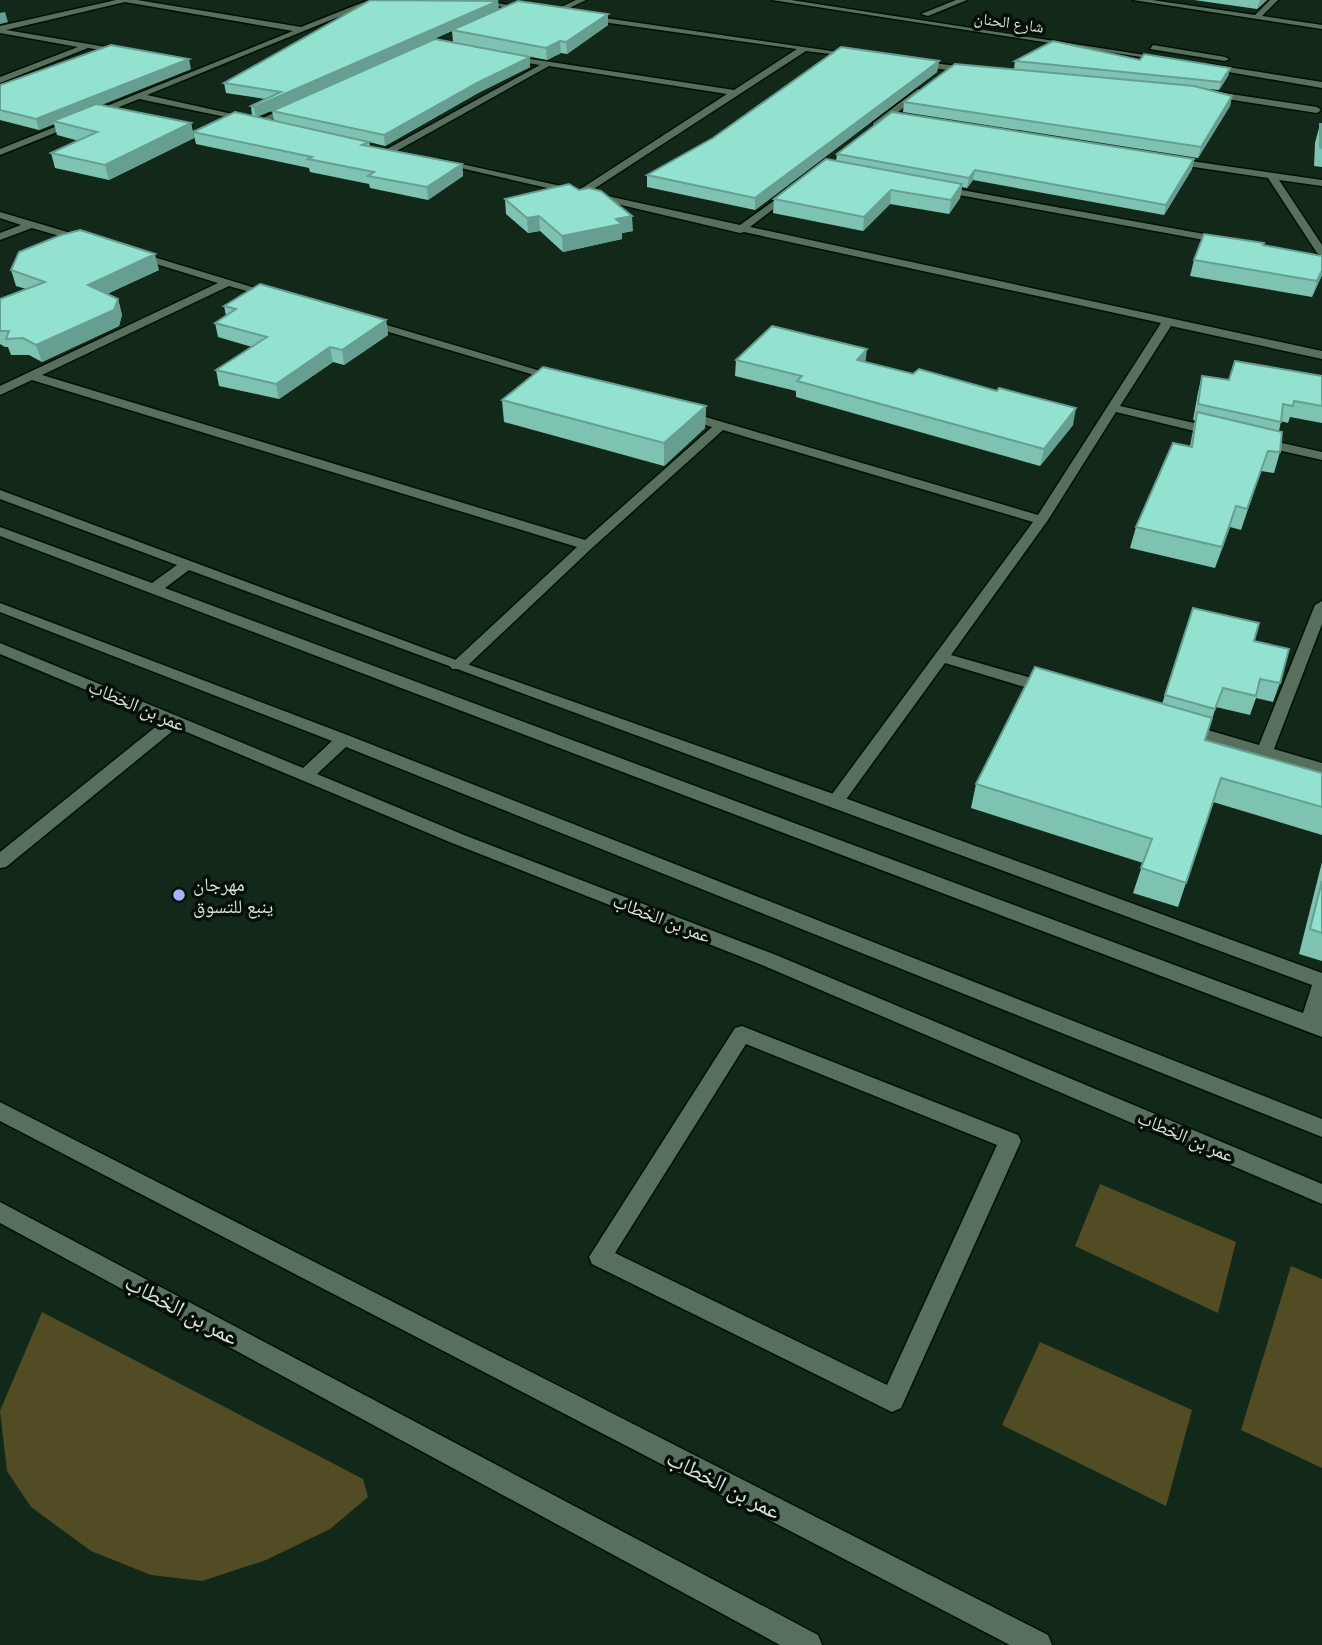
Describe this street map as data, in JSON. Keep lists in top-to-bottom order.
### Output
{
  "streets": {
    "street": ["شارع الحنان", "عمر بن الخطاب"]
  },
  "places": ["مهرجان ينبع للتسوق"]
}
